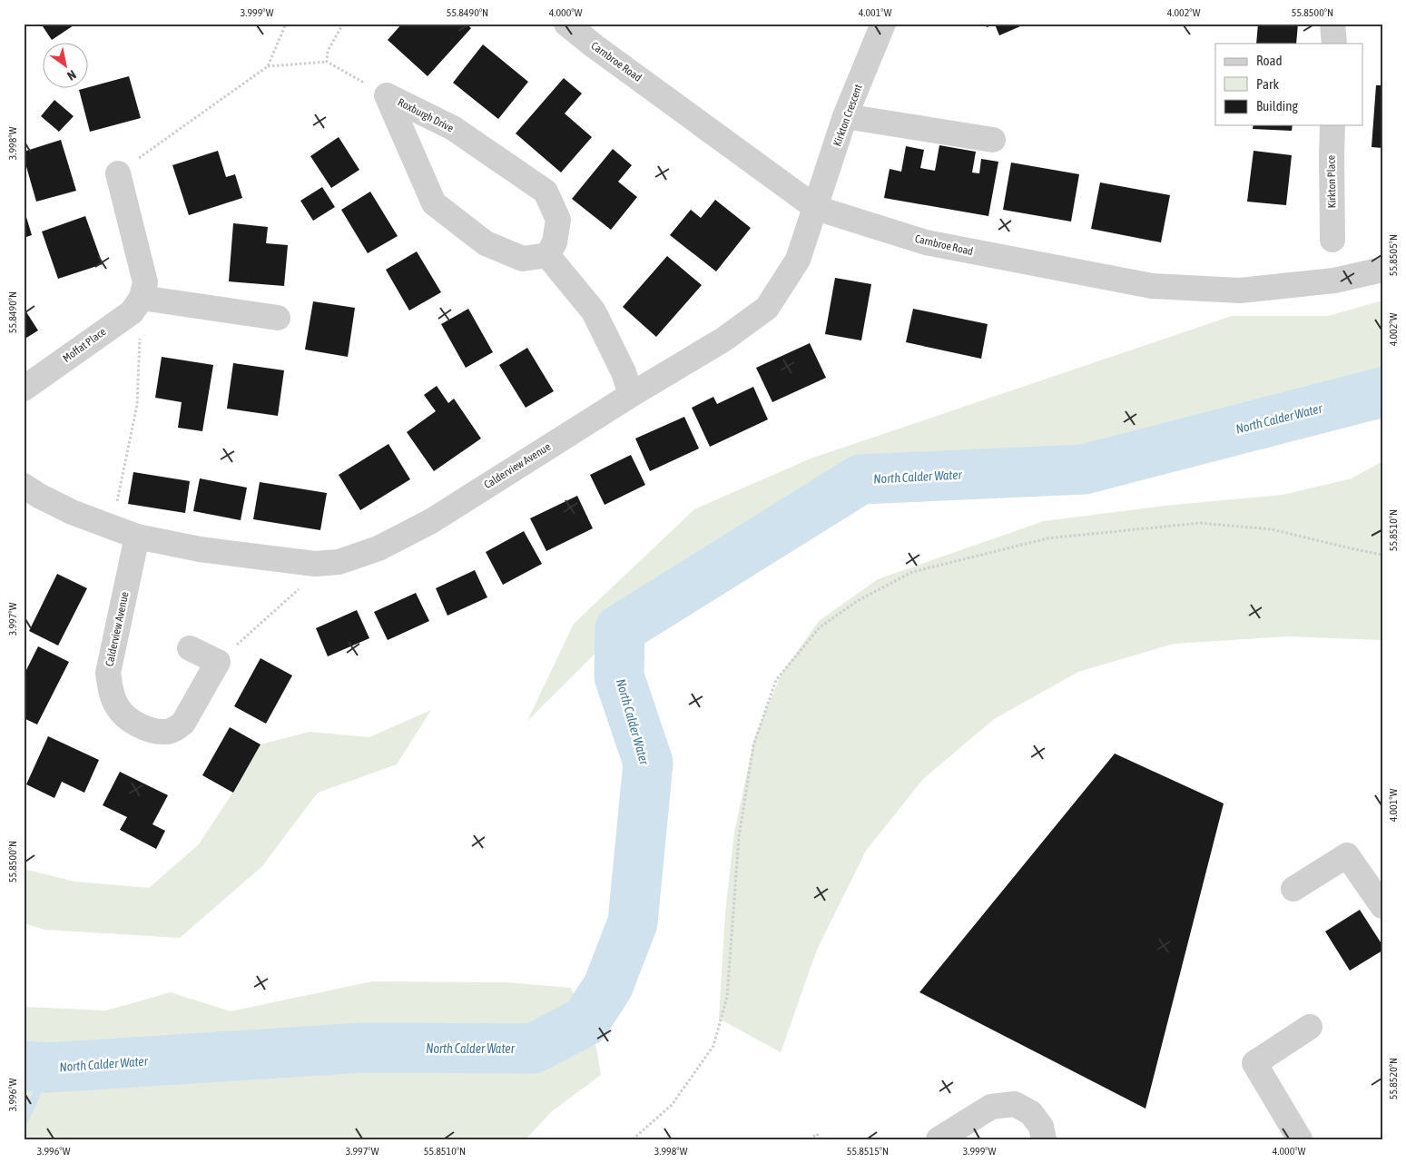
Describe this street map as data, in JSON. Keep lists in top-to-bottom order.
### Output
{
  "streets": {
    "street": [
      "Carnbroe Road",
      "Roxburgh Drive",
      "Kirkton Crescent",
      "Kirkton Place",
      "Moffat Place",
      "Calderview Avenue"
    ]
  },
  "crossings": [
    ["Carnbroe Road", "Kirkton Crescent"],
    ["Carnbroe Road", "Calderview Avenue"],
    ["Kirkton Crescent", "Calderview Avenue"]
  ],
  "water": ["North Calder Water"],
  "legend": ["Road", "Park", "Building"],
  "north": "bottom right",
  "coordinates": [
    "3.999°W",
    "55.8490°N",
    "4.000°W",
    "4.001°W",
    "4.002°W",
    "55.8500°N",
    "3.998°W",
    "55.8505°N",
    "55.8510°N",
    "3.997°W",
    "55.8520°N",
    "3.996°W",
    "55.8515°N"
  ]
}
